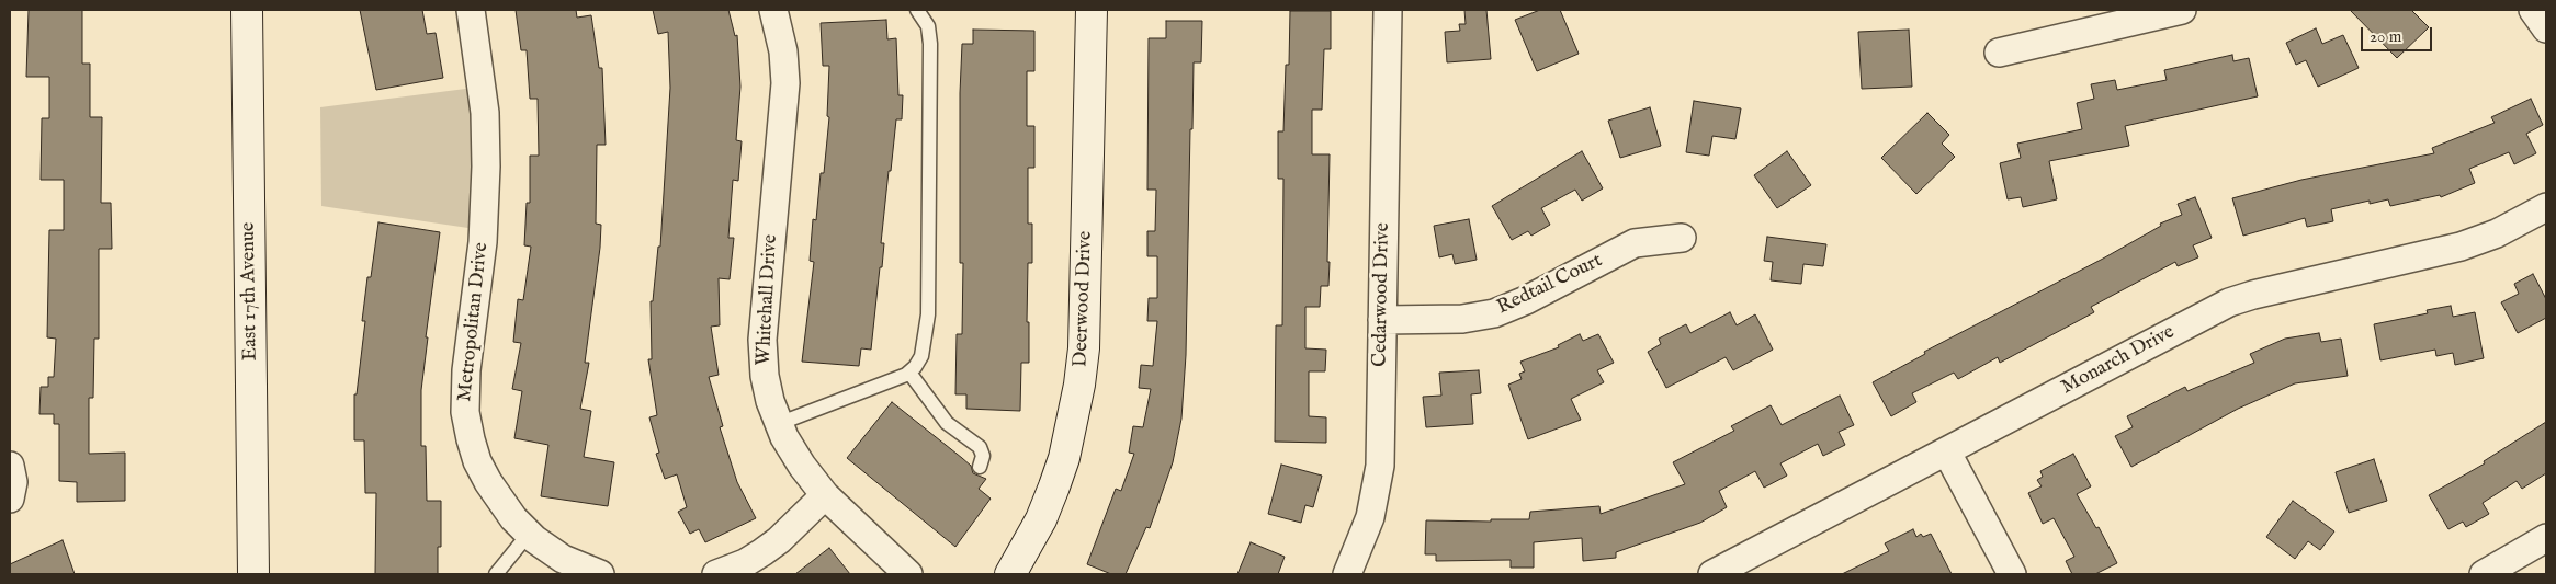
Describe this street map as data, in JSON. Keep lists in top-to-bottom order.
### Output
{
  "streets": {
    "street": [
      "Redtail Court",
      "East 17th Avenue",
      "Cedarwood Drive",
      "Deerwood Drive",
      "Whitehall Drive",
      "Metropolitan Drive",
      "Monarch Drive"
    ]
  },
  "crossings": [
    ["Redtail Court", "Cedarwood Drive"]
  ],
  "scale_bar": "20 m"
}
